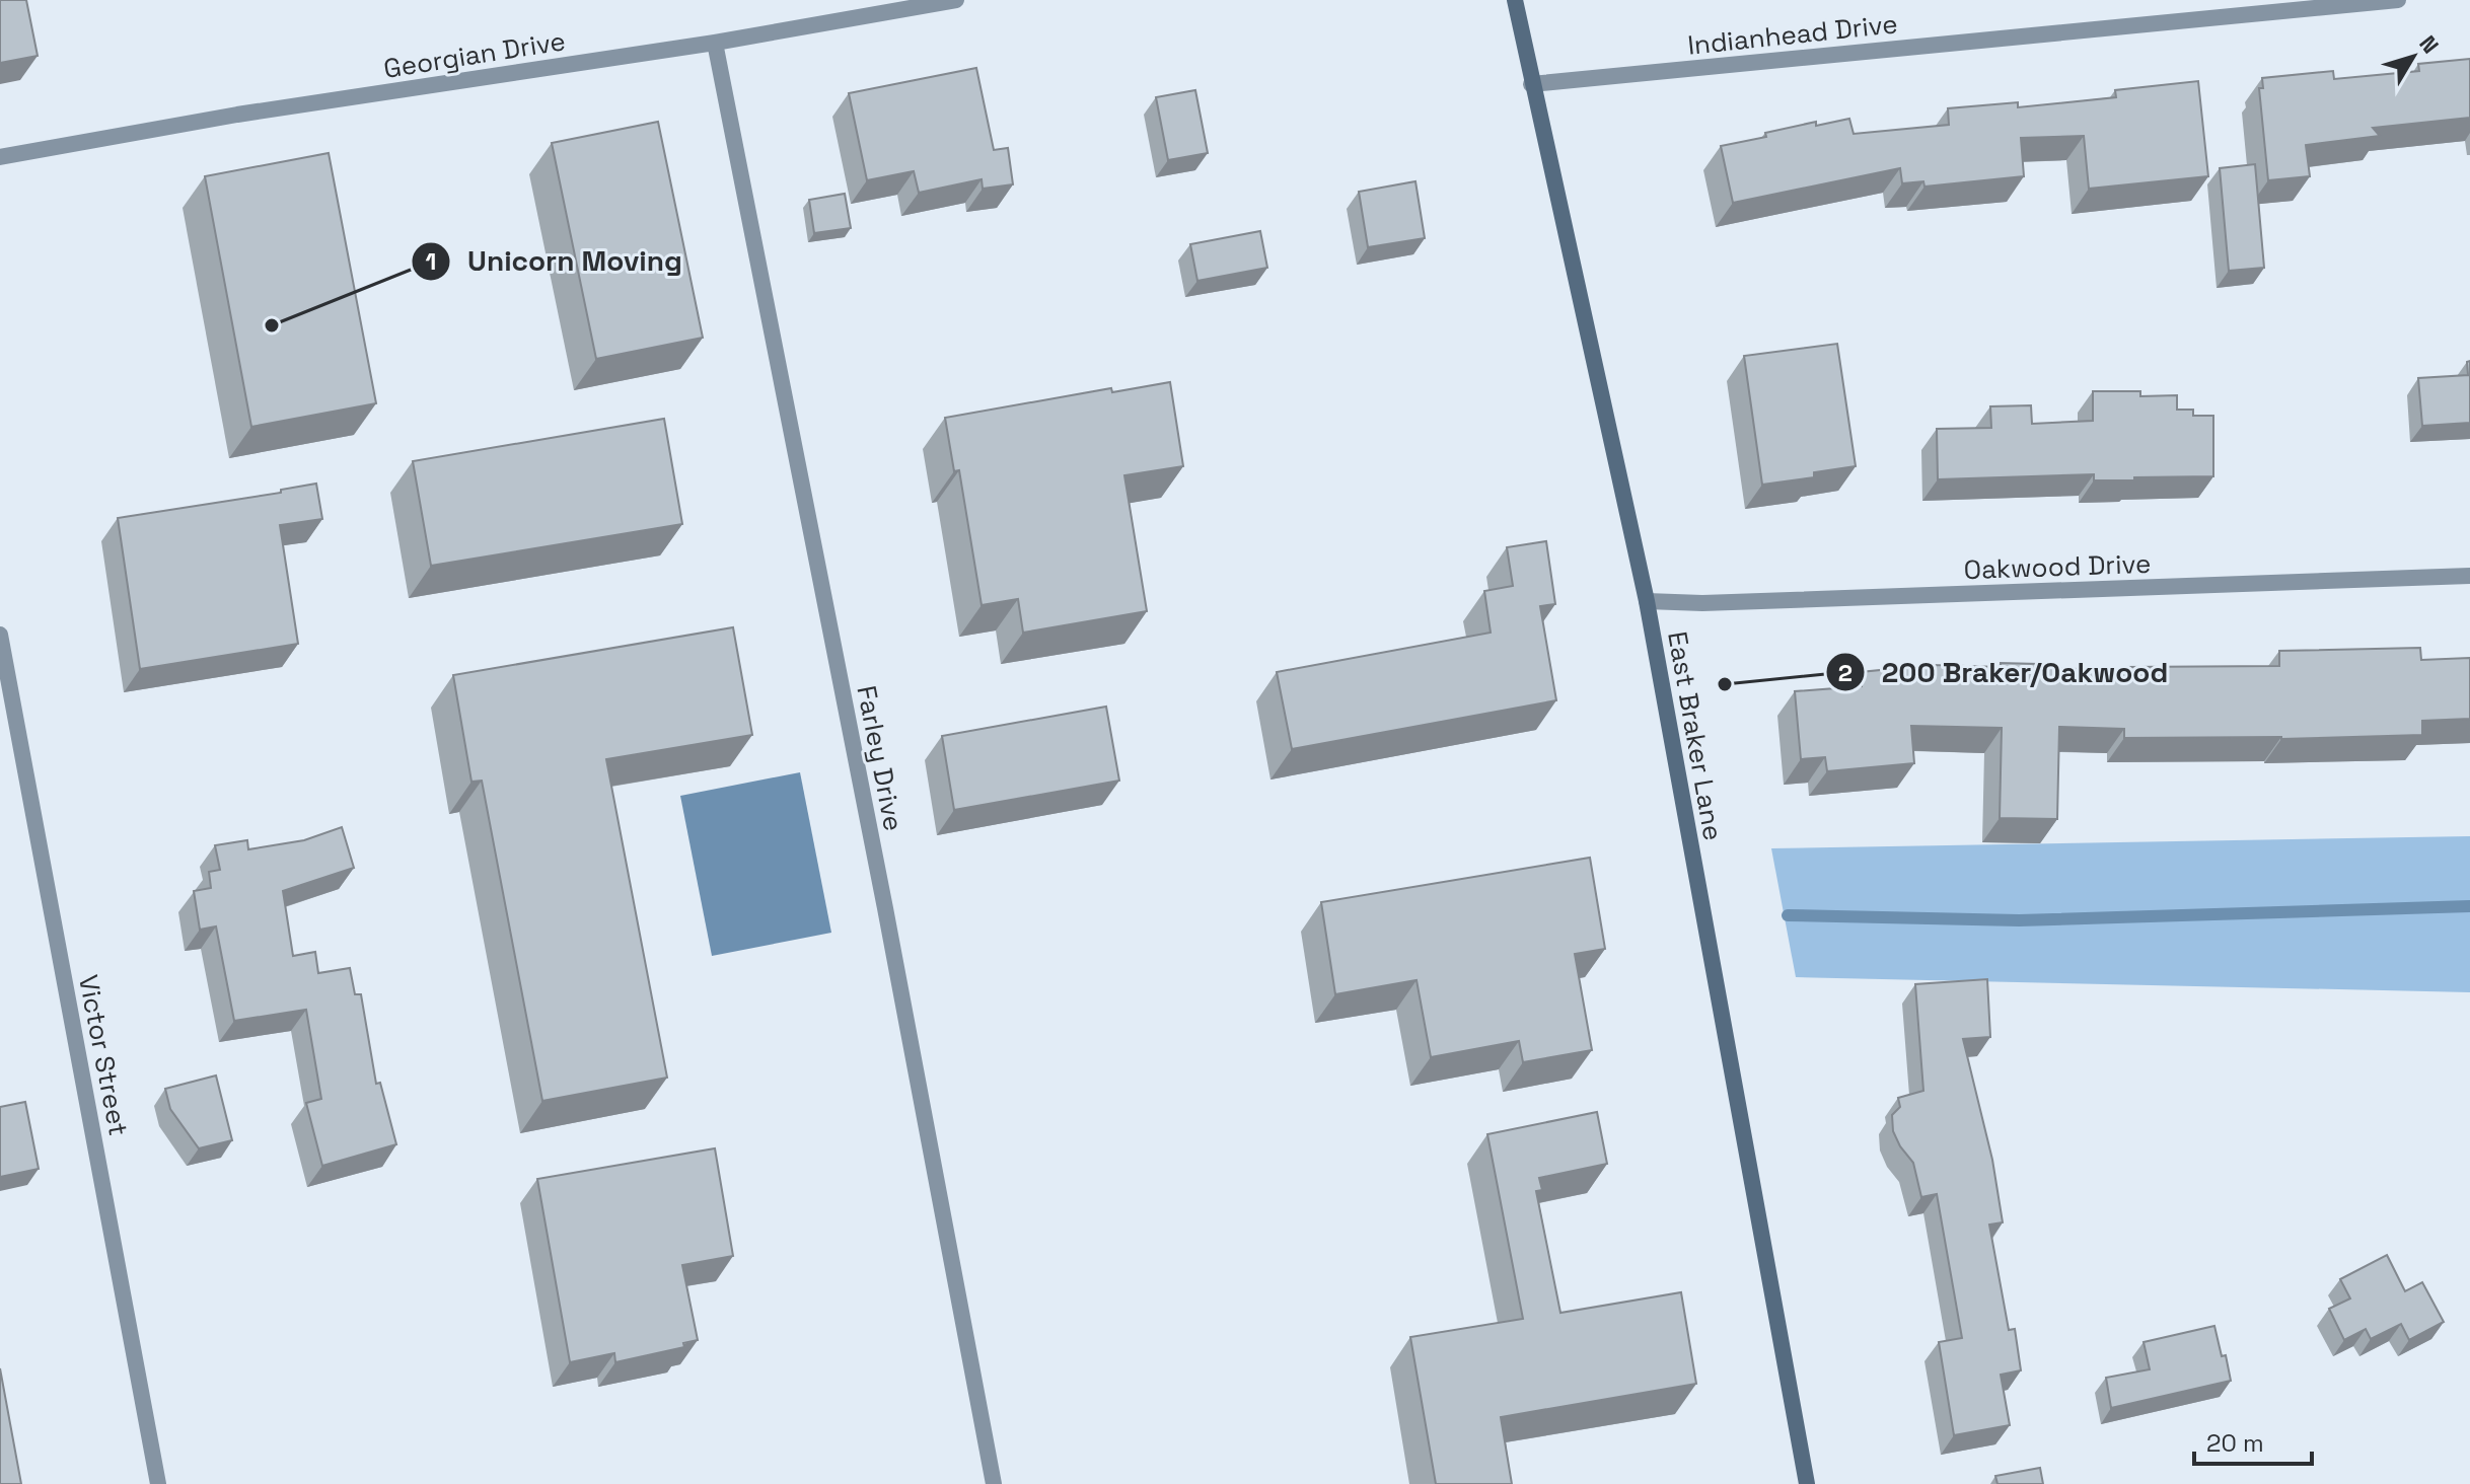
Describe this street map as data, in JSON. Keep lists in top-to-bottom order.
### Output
{
  "streets": {
    "main road": ["East Braker Lane"],
    "street": [
      "Indianhead Drive",
      "Georgian Drive",
      "Oakwood Drive",
      "Farley Drive",
      "Victor Street"
    ]
  },
  "crossings": [
    ["Indianhead Drive", "East Braker Lane"],
    ["Georgian Drive", "Farley Drive"],
    ["Oakwood Drive", "East Braker Lane"]
  ],
  "places": ["Unicorn Moving", "200 Braker/Oakwood"],
  "scale_bar": "20 m",
  "north": "top right"
}
